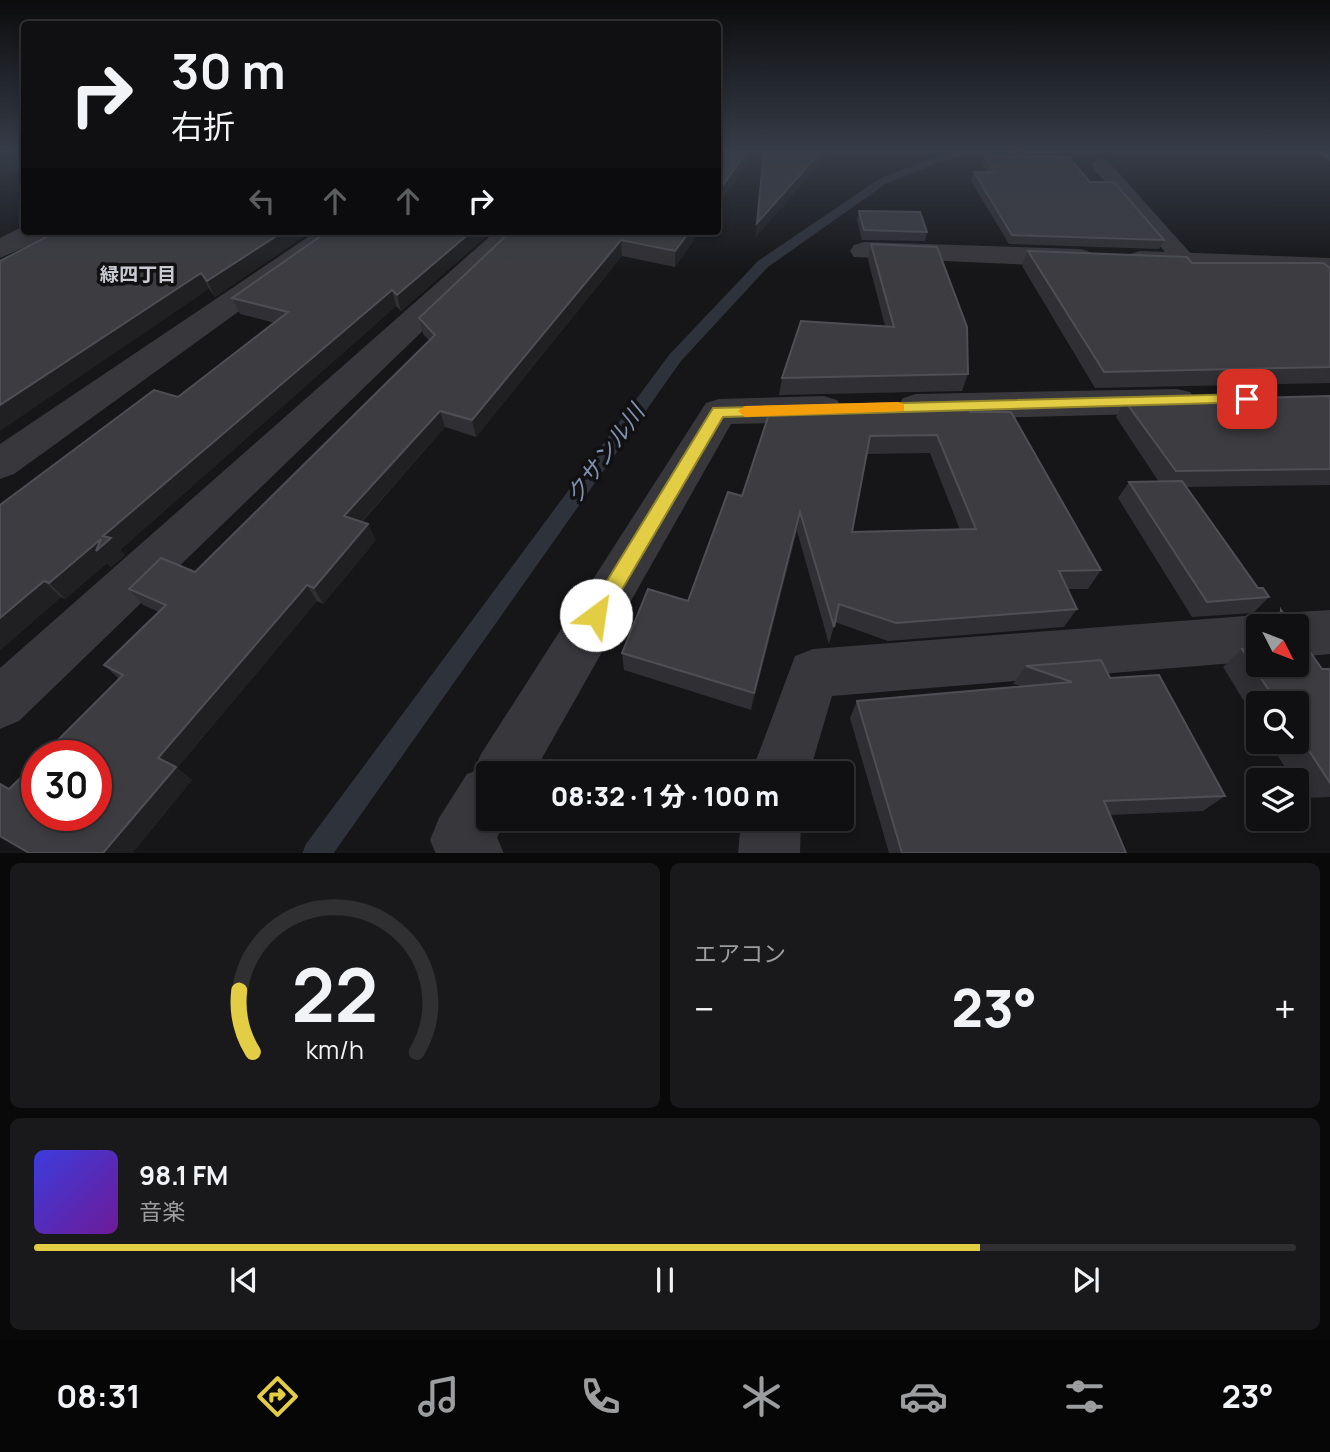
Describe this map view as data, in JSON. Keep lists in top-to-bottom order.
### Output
{
  "districts": ["緑四丁目"],
  "water": ["クサンル川"],
  "north": "bottom right",
  "page": {
    "turn": ["30 m", "右折"],
    "limit": "30",
    "trip": "08:32 · 1 分 · 100 m",
    "tile": "エアコン",
    "heat": ["−", "23°", "+"],
    "song": ["98.1 FM", "音楽"],
    "tabs": ["08:31", "23°"],
    "gauge": ["22", "km/h"]
  }
}
